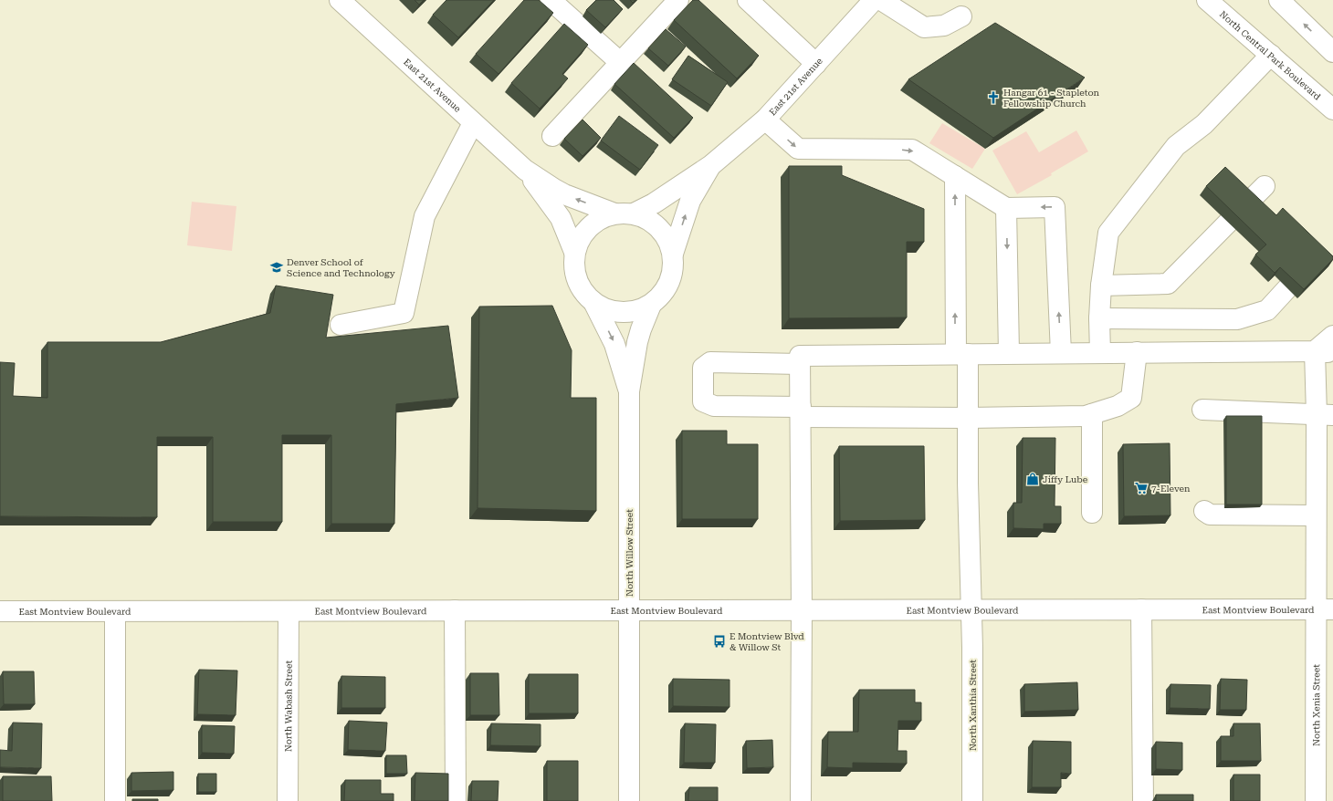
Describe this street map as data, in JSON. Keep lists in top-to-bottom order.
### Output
{
  "streets": {
    "street": [
      "North Central Park Boulevard",
      "East 21st Avenue",
      "North Willow Street",
      "East Montview Boulevard",
      "North Xanthia Street",
      "North Xenia Street",
      "North Wabash Street"
    ]
  },
  "crossings": [
    ["East 21st Avenue", "North Willow Street"],
    ["North Willow Street", "East Montview Boulevard"],
    ["East Montview Boulevard", "North Xanthia Street"],
    ["East Montview Boulevard", "North Xenia Street"],
    ["East Montview Boulevard", "North Wabash Street"]
  ],
  "places": {
    "church": ["Hangar 61 - Stapleton Fellowship Church"],
    "school or university": ["Denver School of Science and Technology"],
    "shop": ["Jiffy Lube"],
    "supermarket": ["7-Eleven"],
    "bus stop": ["E Montview Blvd & Willow St"]
  }
}
